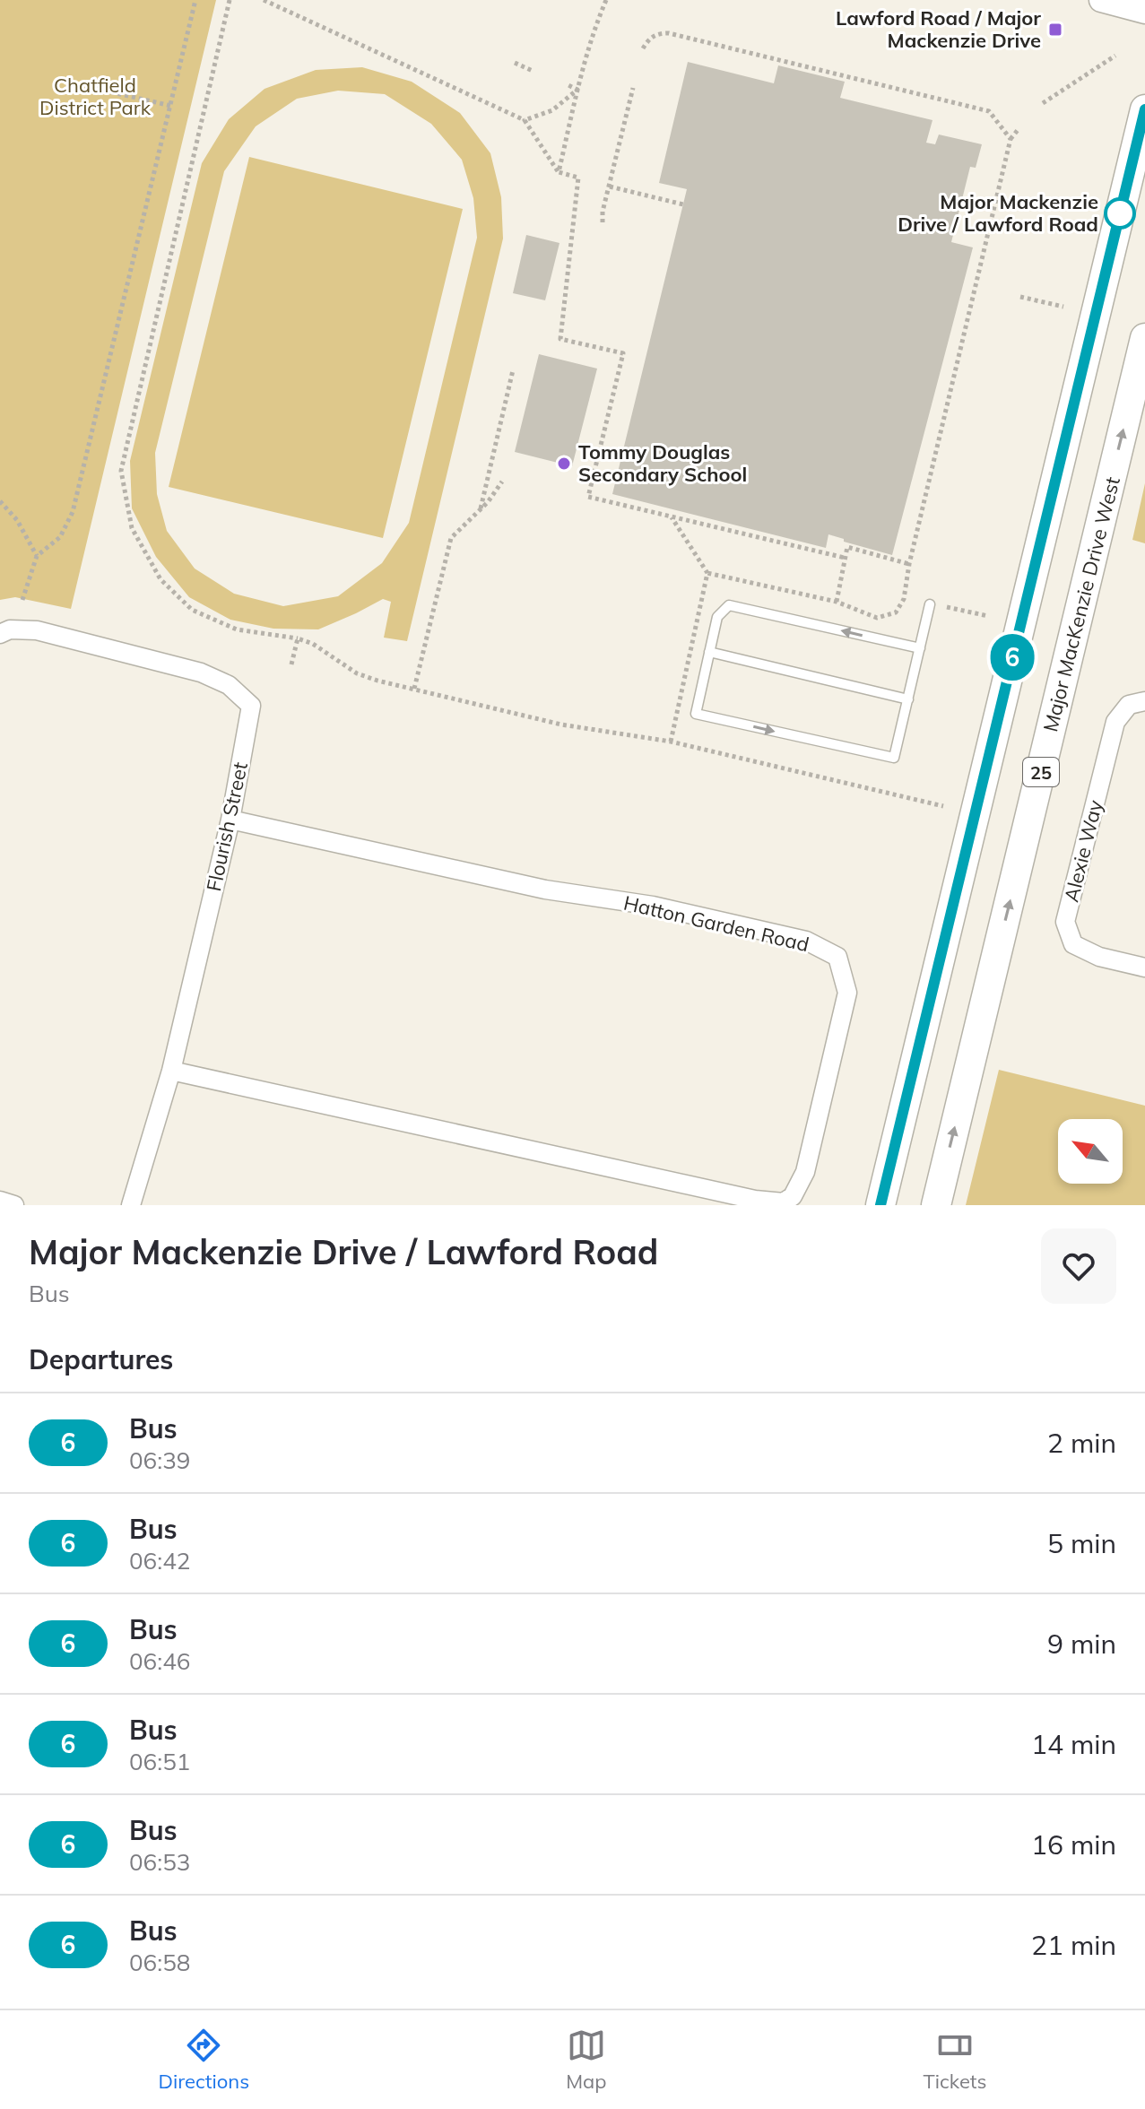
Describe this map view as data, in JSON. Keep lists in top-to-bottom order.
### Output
{
  "streets": {
    "main road": ["Major MacKenzie Drive West", "25"],
    "street": ["Flourish Street", "Alexie Way", "Hatton Garden Road"]
  },
  "crossings": [
    ["Flourish Street", "Hatton Garden Road"]
  ],
  "parks": ["Chatfield District Park"],
  "places": {
    "transit": ["Lawford Road / Major Mackenzie Drive"],
    "other": ["Major Mackenzie Drive / Lawford Road", "Tommy Douglas Secondary School"]
  },
  "lines": ["bus line 6"],
  "north": "top left",
  "page": {
    "on_map": "6",
    "heading": [
      ["Major Mackenzie Drive / Lawford Road", "Bus"],
      "Departures"
    ],
    "list": [
      {
        "mark": "6",
        "name": "Bus",
        "note": "06:39",
        "value": "2 min"
      },
      {
        "mark": "6",
        "name": "Bus",
        "note": "06:42",
        "value": "5 min"
      },
      {
        "mark": "6",
        "name": "Bus",
        "note": "06:46",
        "value": "9 min"
      },
      {
        "mark": "6",
        "name": "Bus",
        "note": "06:51",
        "value": "14 min"
      },
      {
        "mark": "6",
        "name": "Bus",
        "note": "06:53",
        "value": "16 min"
      },
      {
        "mark": "6",
        "name": "Bus",
        "note": "06:58",
        "value": "21 min"
      }
    ],
    "tabs": ["Directions", "Map", "Tickets"]
  }
}
